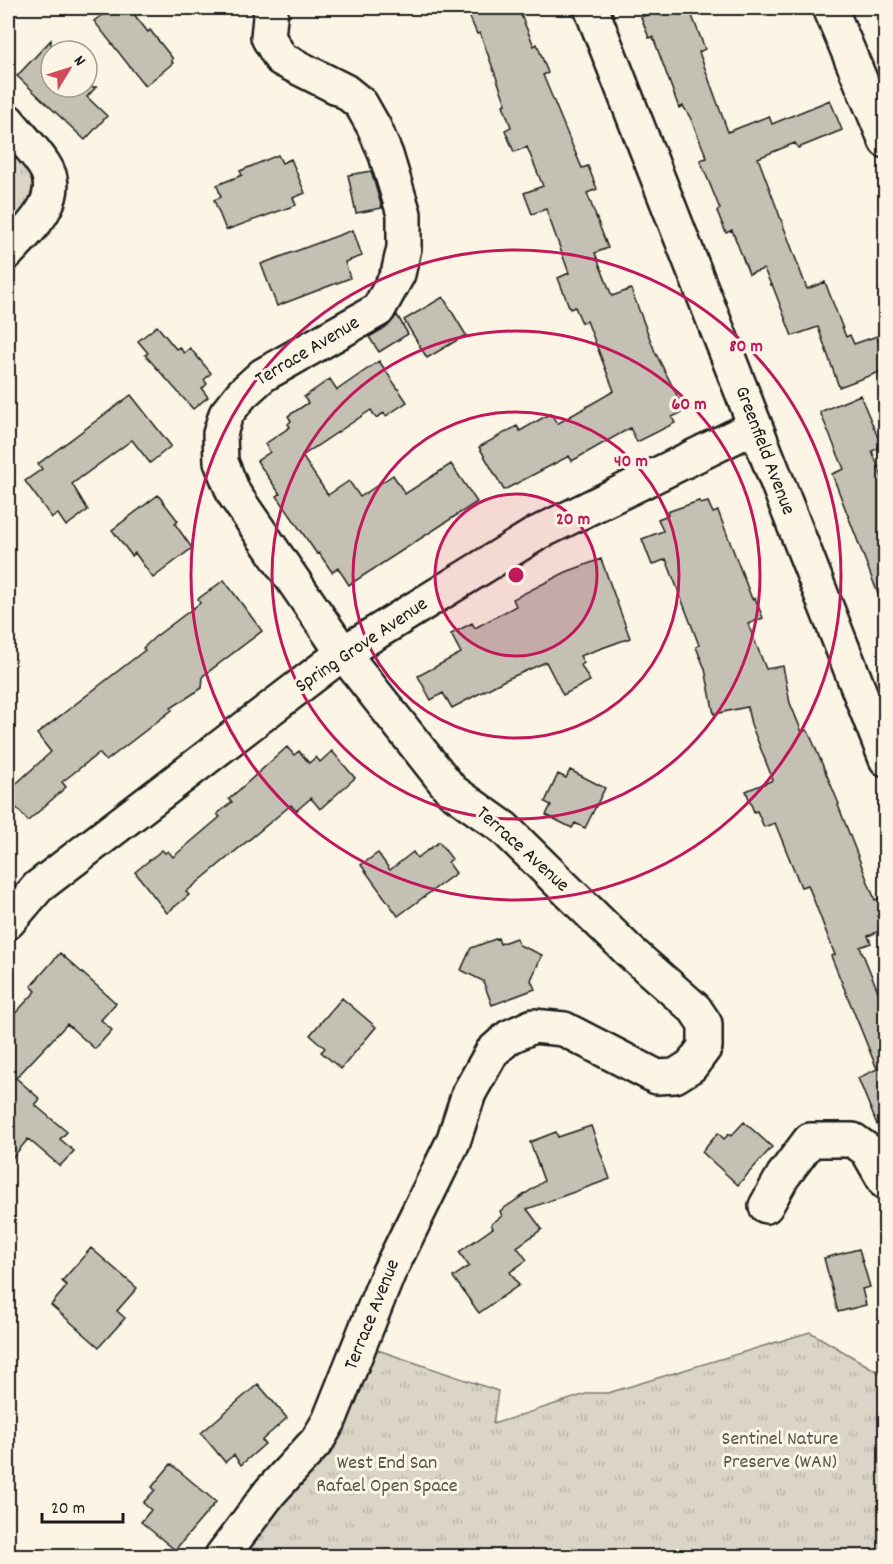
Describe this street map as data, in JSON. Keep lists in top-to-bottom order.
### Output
{
  "streets": {
    "street": ["Terrace Avenue", "Greenfield Avenue", "Spring Grove Avenue"]
  },
  "crossings": [
    ["Terrace Avenue", "Spring Grove Avenue"],
    ["Greenfield Avenue", "Spring Grove Avenue"]
  ],
  "parks": ["Sentinel Nature Preserve (WAN)", "West End San Rafael Open Space"],
  "scale_bar": "20 m",
  "north": "top right",
  "rings": [
    "80 m",
    "60 m",
    "40 m",
    "20 m"
  ]
}
